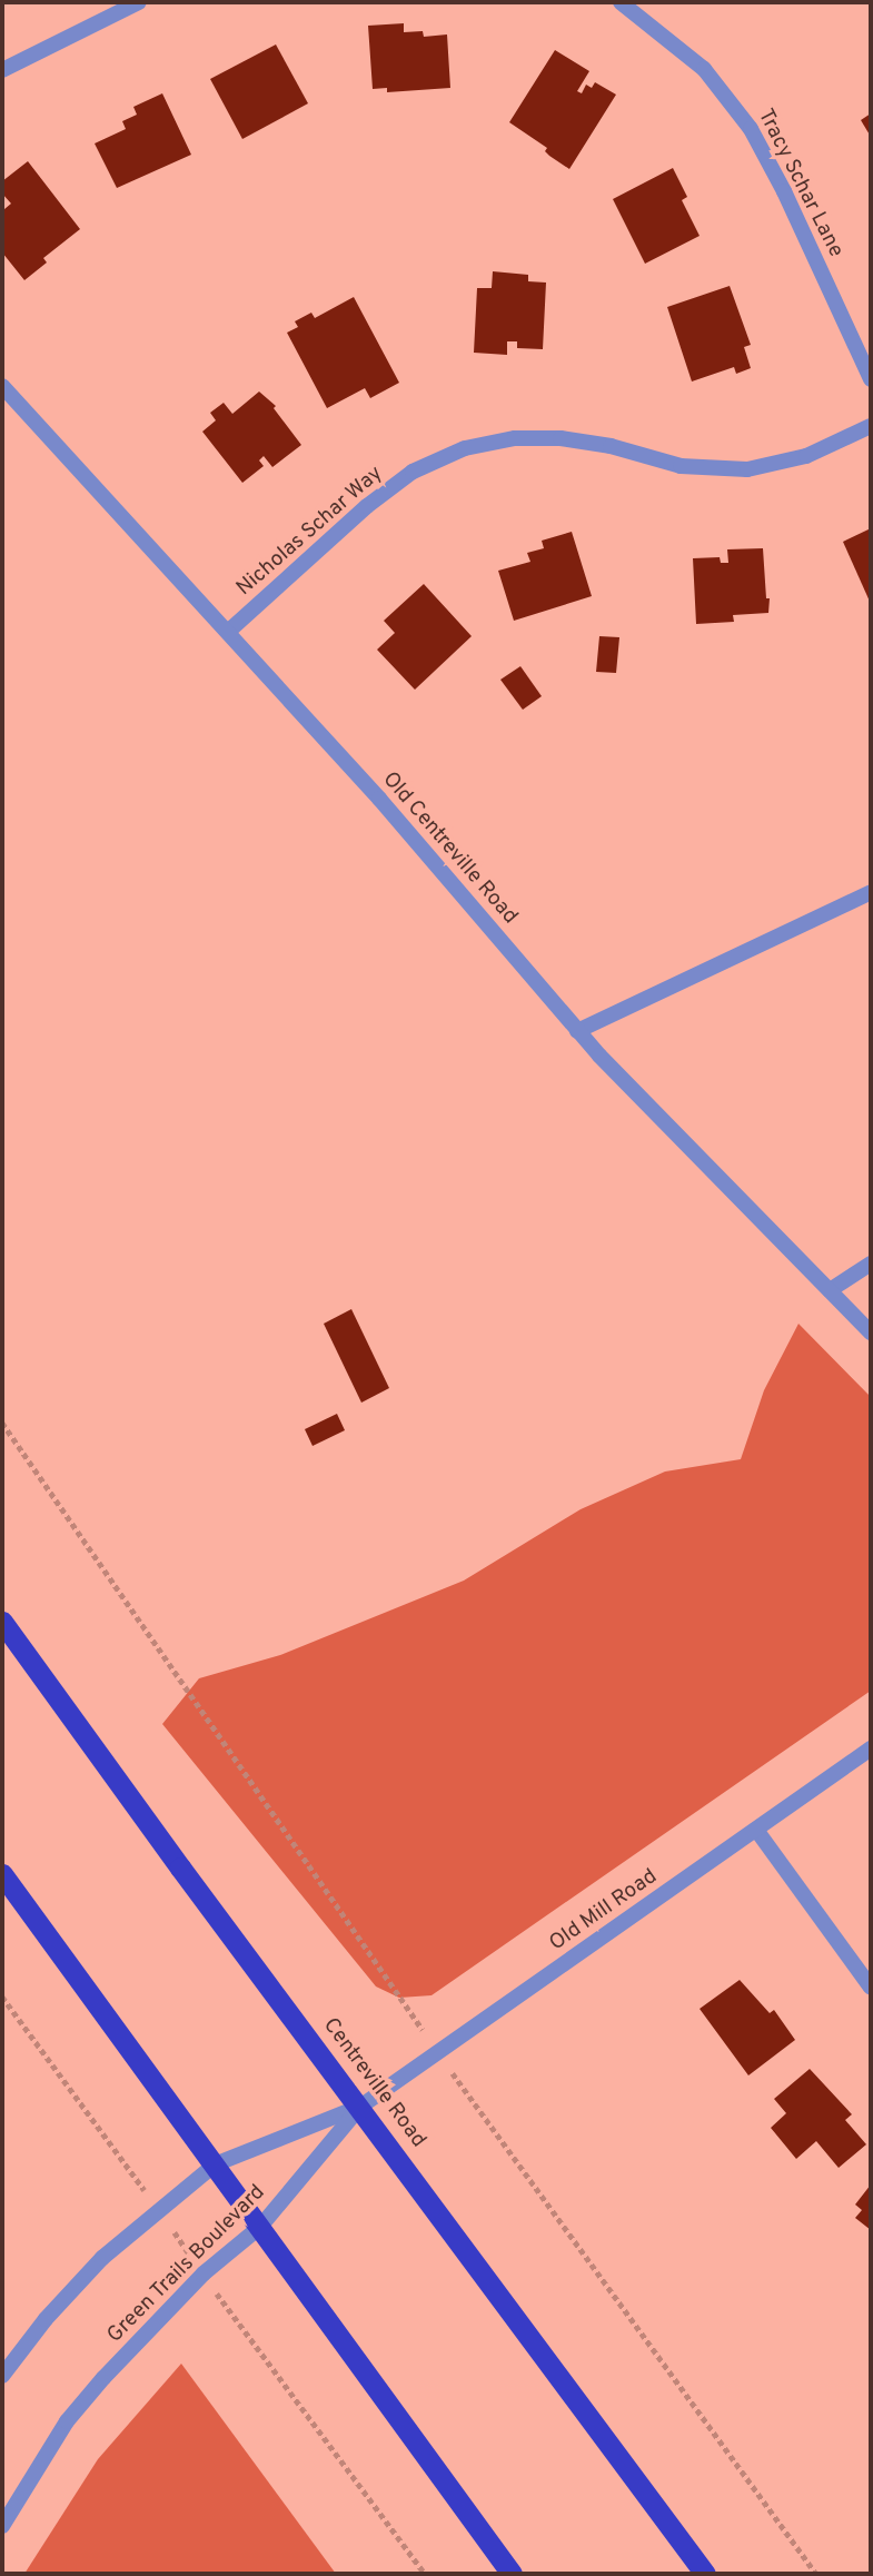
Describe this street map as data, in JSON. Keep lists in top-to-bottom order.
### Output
{
  "streets": {
    "highway": ["Centreville Road"],
    "street": [
      "Tracy Schar Lane",
      "Nicholas Schar Way",
      "Old Centreville Road",
      "Old Mill Road",
      "Green Trails Boulevard"
    ]
  },
  "crossings": [
    ["Nicholas Schar Way", "Old Centreville Road"],
    ["Old Mill Road", "Centreville Road"],
    ["Old Mill Road", "Green Trails Boulevard"],
    ["Centreville Road", "Green Trails Boulevard"]
  ]
}
